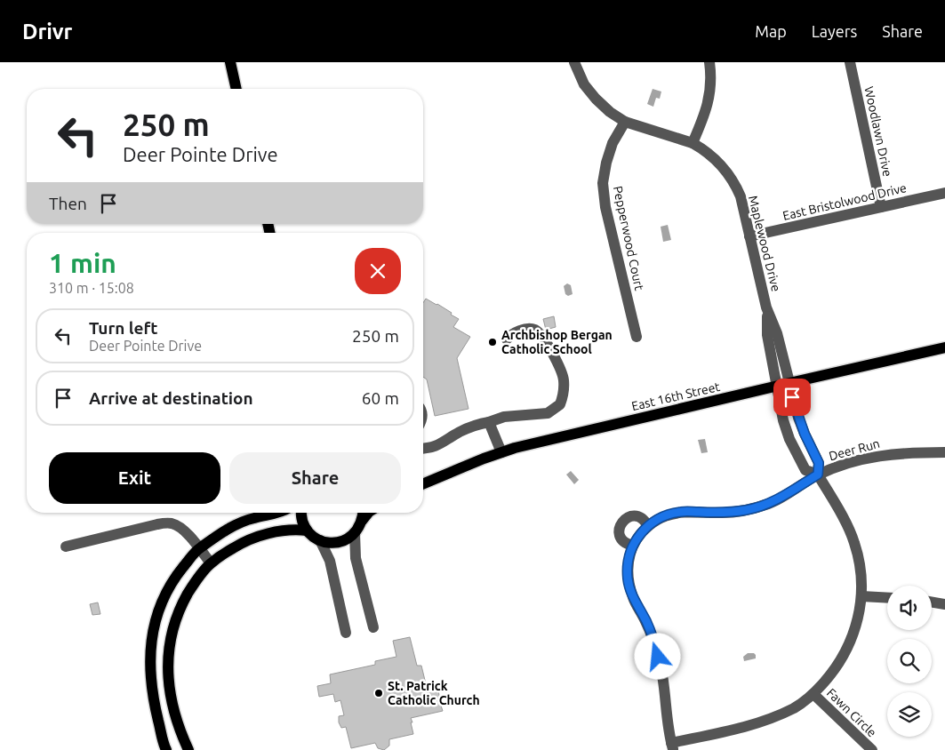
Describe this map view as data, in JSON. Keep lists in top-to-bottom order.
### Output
{
  "streets": {
    "main road": ["East 16th Street"],
    "street": [
      "Woodlawn Drive",
      "East Bristolwood Drive",
      "Pepperwood Court",
      "Maplewood Drive",
      "Deer Run",
      "Fawn Circle"
    ]
  },
  "crossings": [
    ["Woodlawn Drive", "East Bristolwood Drive"],
    ["East Bristolwood Drive", "Maplewood Drive"],
    ["Pepperwood Court", "Maplewood Drive"],
    ["Maplewood Drive", "East 16th Street"],
    ["Maplewood Drive", "Deer Run"]
  ],
  "places": ["Archbishop Bergan Catholic School", "St. Patrick Catholic Church"],
  "page": {
    "header": "Drivr",
    "nav": ["Map", "Layers", "Share"],
    "turn": ["250 m", "Deer Pointe Drive"],
    "then": "Then",
    "heading": ["1 min", "310 m · 15:08"],
    "list": [
      {
        "name": "Turn left",
        "note": "Deer Pointe Drive",
        "value": "250 m"
      },
      {
        "name": "Arrive at destination",
        "value": "60 m"
      }
    ],
    "buttons": ["Exit", "Share"]
  }
}
